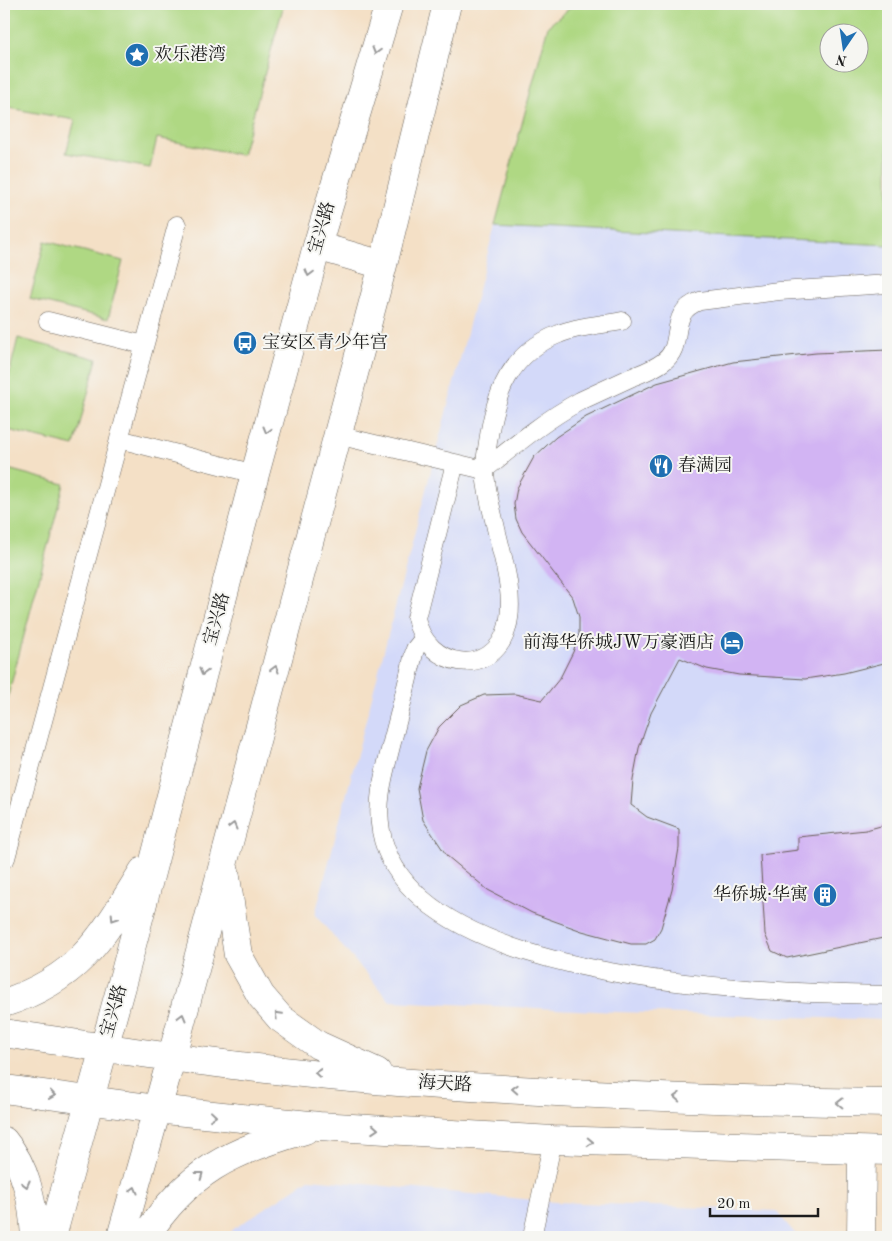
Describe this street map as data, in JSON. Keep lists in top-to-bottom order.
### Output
{
  "streets": {
    "main road": ["宝兴路", "海天路"]
  },
  "crossings": [
    ["宝兴路", "海天路"]
  ],
  "places": {
    "place": ["欢乐港湾"],
    "bus stop": ["宝安区青少年宫"],
    "restaurant": ["春满园"],
    "hotel": ["前海华侨城JW万豪酒店"],
    "building": ["华侨城·华寓"]
  },
  "scale_bar": "20 m",
  "north": "bottom"
}
